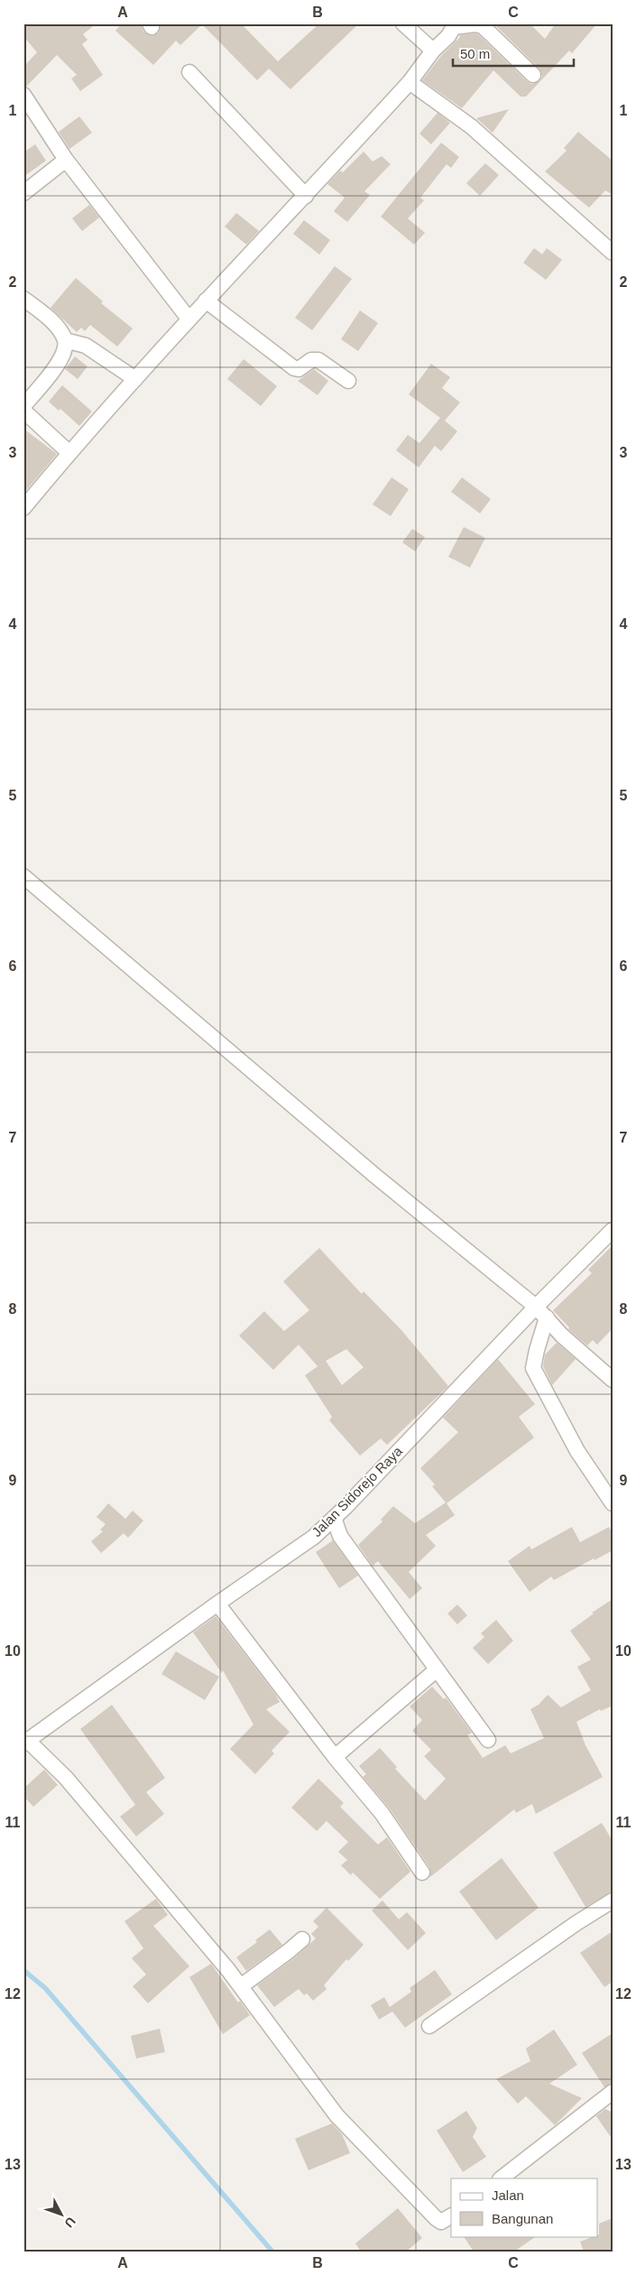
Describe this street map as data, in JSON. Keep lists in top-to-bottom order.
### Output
{
  "streets": {
    "street": ["Jalan Sidorejo Raya"]
  },
  "legend": ["Jalan", "Bangunan"],
  "scale_bar": "50 m",
  "north": "bottom right",
  "grid": {
    "columns": ["A", "B", "C"],
    "rows": [
      "1",
      "2",
      "3",
      "4",
      "5",
      "6",
      "7",
      "8",
      "9",
      "10",
      "11",
      "12",
      "13"
    ]
  }
}
